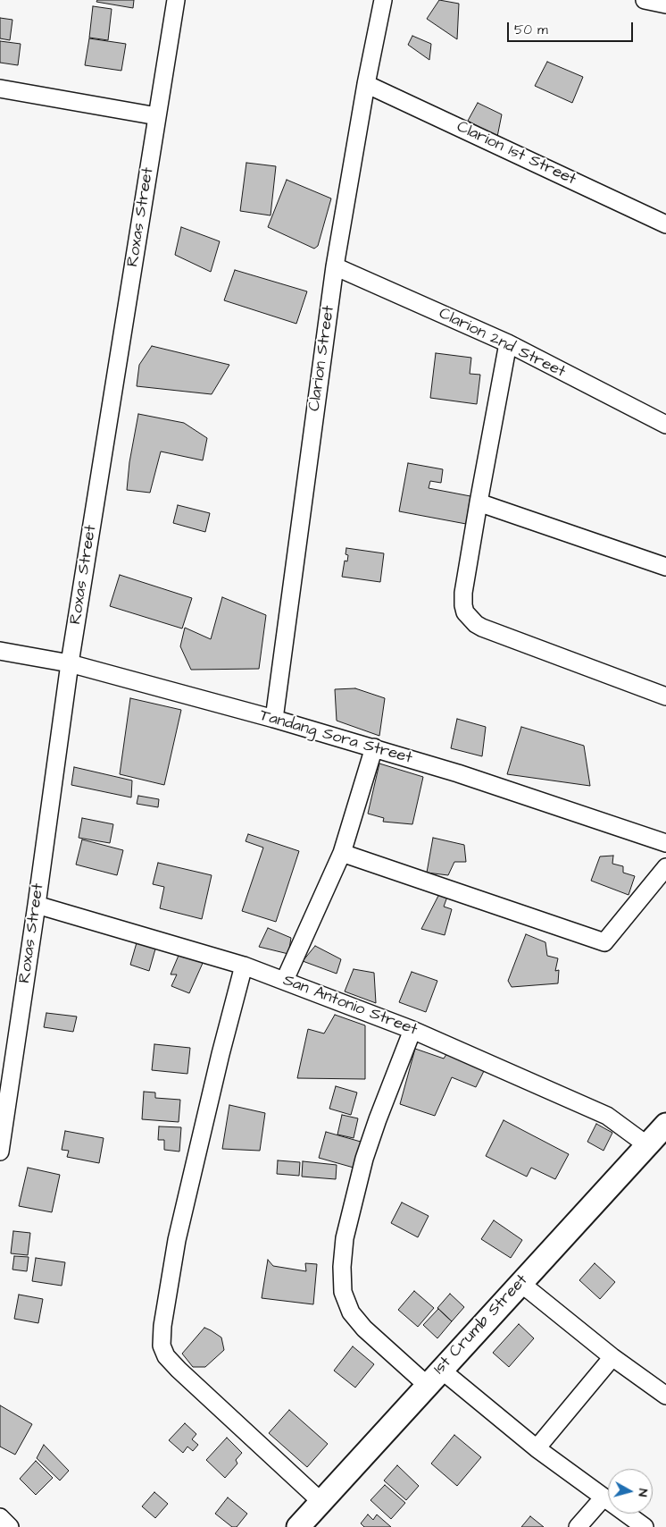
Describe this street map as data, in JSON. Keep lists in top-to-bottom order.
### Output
{
  "streets": {
    "main road": ["1st Crumb Street"],
    "street": [
      "Clarion 1st Street",
      "Roxas Street",
      "Clarion 2nd Street",
      "Clarion Street",
      "Tandang Sora Street",
      "San Antonio Street"
    ]
  },
  "crossings": [
    ["Clarion 1st Street", "Clarion Street"],
    ["Roxas Street", "Tandang Sora Street"],
    ["Roxas Street", "San Antonio Street"],
    ["Clarion 2nd Street", "Clarion Street"],
    ["Clarion Street", "Tandang Sora Street"],
    ["San Antonio Street", "1st Crumb Street"]
  ],
  "scale_bar": "50 m",
  "north": "right"
}
